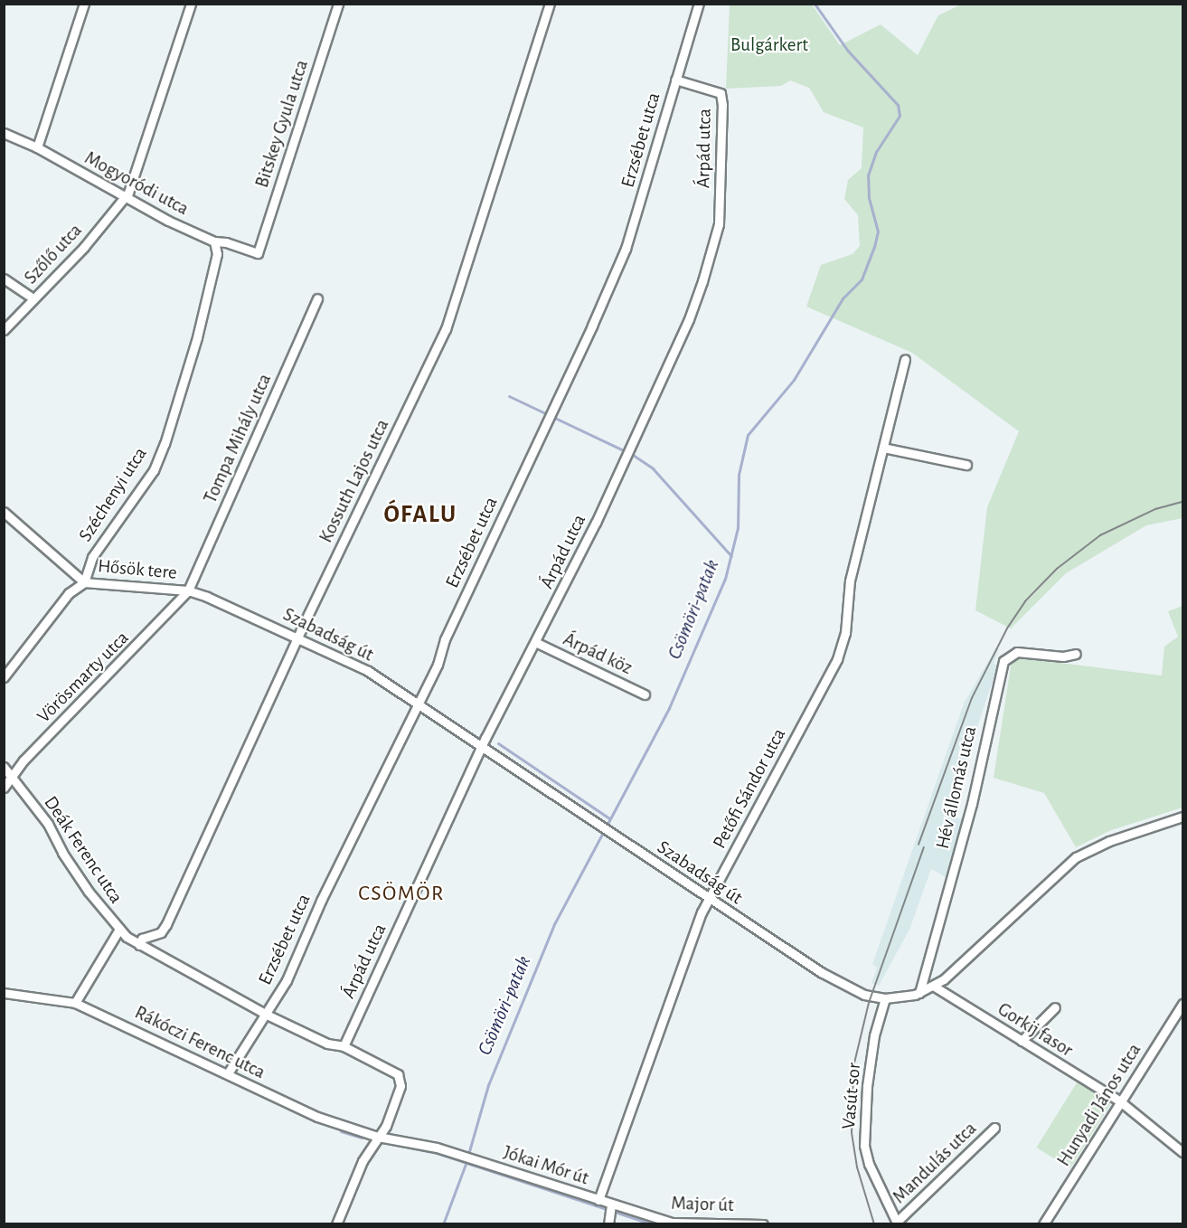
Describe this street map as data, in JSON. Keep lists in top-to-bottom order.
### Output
{
  "streets": {
    "street": [
      "Bitskey Gyula utca",
      "Erzsébet utca",
      "Árpád utca",
      "Mogyoródi utca",
      "Szőlő utca",
      "Tompa Mihály utca",
      "Kossuth Lajos utca",
      "Széchenyi utca",
      "Hősök tere",
      "Szabadság út",
      "Árpád köz",
      "Vörösmarty utca",
      "Hév állomás utca",
      "Petőfi Sándor utca",
      "Deák Ferenc utca",
      "Gorkij fasor",
      "Rákóczi Ferenc utca",
      "Vasút sor",
      "Hunyadi János utca",
      "Mandulás utca",
      "Jókai Mór út",
      "Major út"
    ]
  },
  "crossings": [
    ["Bitskey Gyula utca", "Mogyoródi utca"],
    ["Erzsébet utca", "Árpád utca"],
    ["Erzsébet utca", "Szabadság út"],
    ["Erzsébet utca", "Deák Ferenc utca"],
    ["Erzsébet utca", "Rákóczi Ferenc utca"],
    ["Árpád utca", "Szabadság út"],
    ["Árpád utca", "Árpád köz"],
    ["Árpád utca", "Deák Ferenc utca"],
    ["Mogyoródi utca", "Szőlő utca"],
    ["Mogyoródi utca", "Széchenyi utca"],
    ["Tompa Mihály utca", "Hősök tere"],
    ["Tompa Mihály utca", "Szabadság út"],
    ["Tompa Mihály utca", "Vörösmarty utca"],
    ["Kossuth Lajos utca", "Szabadság út"],
    ["Kossuth Lajos utca", "Deák Ferenc utca"],
    ["Széchenyi utca", "Hősök tere"],
    ["Hősök tere", "Szabadság út"],
    ["Hősök tere", "Vörösmarty utca"],
    ["Szabadság út", "Vörösmarty utca"],
    ["Szabadság út", "Hév állomás utca"],
    ["Szabadság út", "Petőfi Sándor utca"],
    ["Szabadság út", "Gorkij fasor"],
    ["Szabadság út", "Vasút sor"],
    ["Vörösmarty utca", "Deák Ferenc utca"],
    ["Petőfi Sándor utca", "Jókai Mór út"],
    ["Deák Ferenc utca", "Rákóczi Ferenc utca"],
    ["Deák Ferenc utca", "Jókai Mór út"],
    ["Gorkij fasor", "Hunyadi János utca"],
    ["Rákóczi Ferenc utca", "Jókai Mór út"],
    ["Vasút sor", "Mandulás utca"],
    ["Jókai Mór út", "Major út"]
  ],
  "districts": ["ÓFALU", "CSÖMÖR"],
  "water": ["Csömöri-patak"],
  "parks": ["Bulgárkert"]
}
